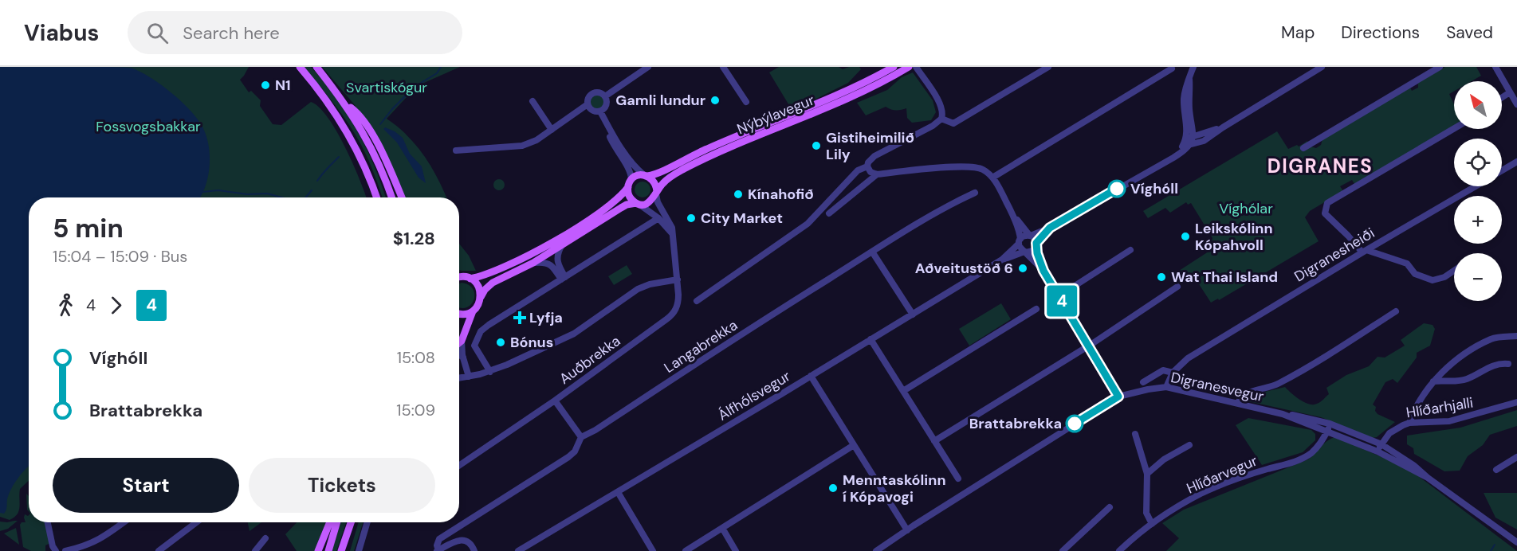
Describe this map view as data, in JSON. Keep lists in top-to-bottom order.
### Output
{
  "streets": {
    "main road": ["Nýbýlavegur"],
    "street": [
      "Digranesheiði",
      "Langabrekka",
      "Auðbrekka",
      "Digranesvegur",
      "Álfhólsvegur",
      "Hlíðarhjalli",
      "Hlíðarvegur"
    ]
  },
  "crossings": [
    ["Nýbýlavegur", "Auðbrekka"],
    ["Digranesheiði", "Digranesvegur"],
    ["Digranesvegur", "Hlíðarhjalli"],
    ["Digranesvegur", "Hlíðarvegur"]
  ],
  "districts": ["DIGRANES"],
  "parks": ["Svartiskógur", "Fossvogsbakkar", "Víghólar"],
  "places": {
    "other": [
      "N1",
      "Gamli lundur",
      "Gistiheimilið Lily",
      "Víghóll",
      "Kínahofið",
      "City Market",
      "Leikskólinn Kópahvoll",
      "Aðveitustöð 6",
      "Wat Thai Island",
      "Bónus",
      "Brattabrekka",
      "Menntaskólinn í Kópavogi"
    ],
    "health": ["Lyfja"]
  },
  "lines": ["bus line 4"],
  "north": "top left",
  "page": {
    "header": "Viabus",
    "search": "Search here",
    "nav": ["Map", "Directions", "Saved"],
    "on_map": "4",
    "map_buttons": ["+", "−"],
    "heading": ["5 min", "15:04 – 15:09 · Bus", "$1.28"],
    "legs": ["4", "4"],
    "list": [
      {
        "name": "Víghóll",
        "value": "15:08"
      },
      {
        "name": "Brattabrekka",
        "value": "15:09"
      }
    ],
    "buttons": ["Start", "Tickets"]
  }
}
